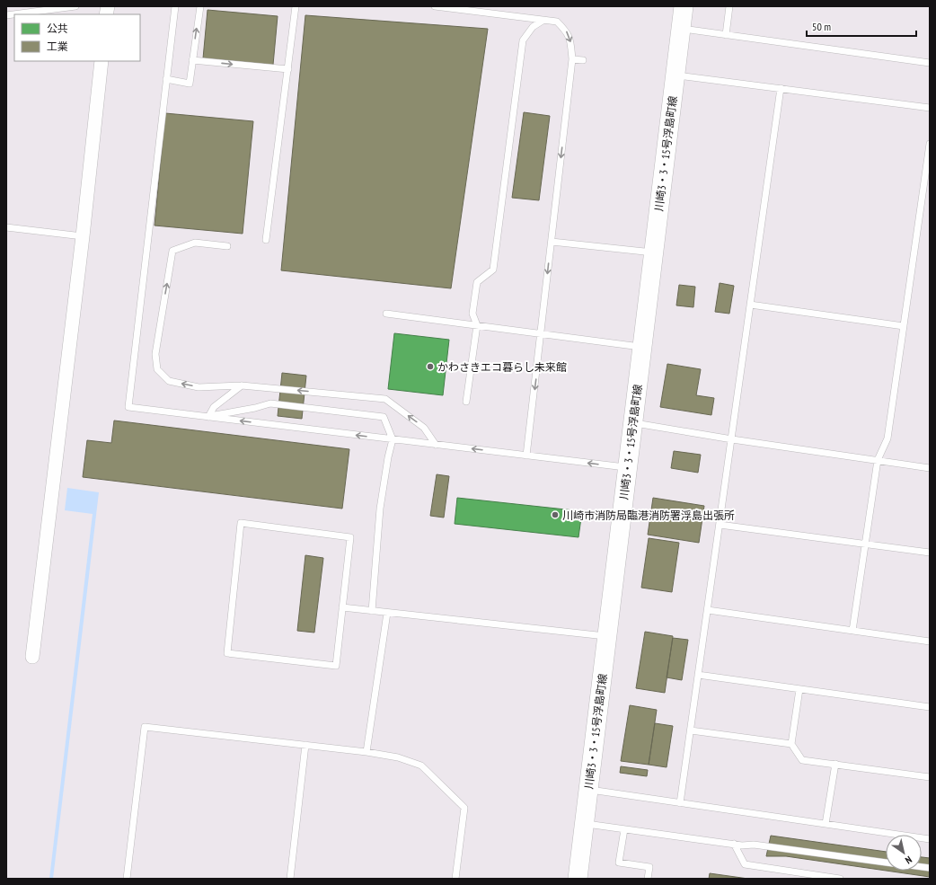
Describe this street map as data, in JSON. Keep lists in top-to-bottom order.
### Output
{
  "streets": {
    "street": ["川崎3・3・15号浮島町線"]
  },
  "places": ["かわさきエコ暮らし未来館", "川崎市消防局臨港消防署浮島出張所"],
  "legend": ["公共", "工業"],
  "scale_bar": "50 m",
  "north": "bottom right"
}
